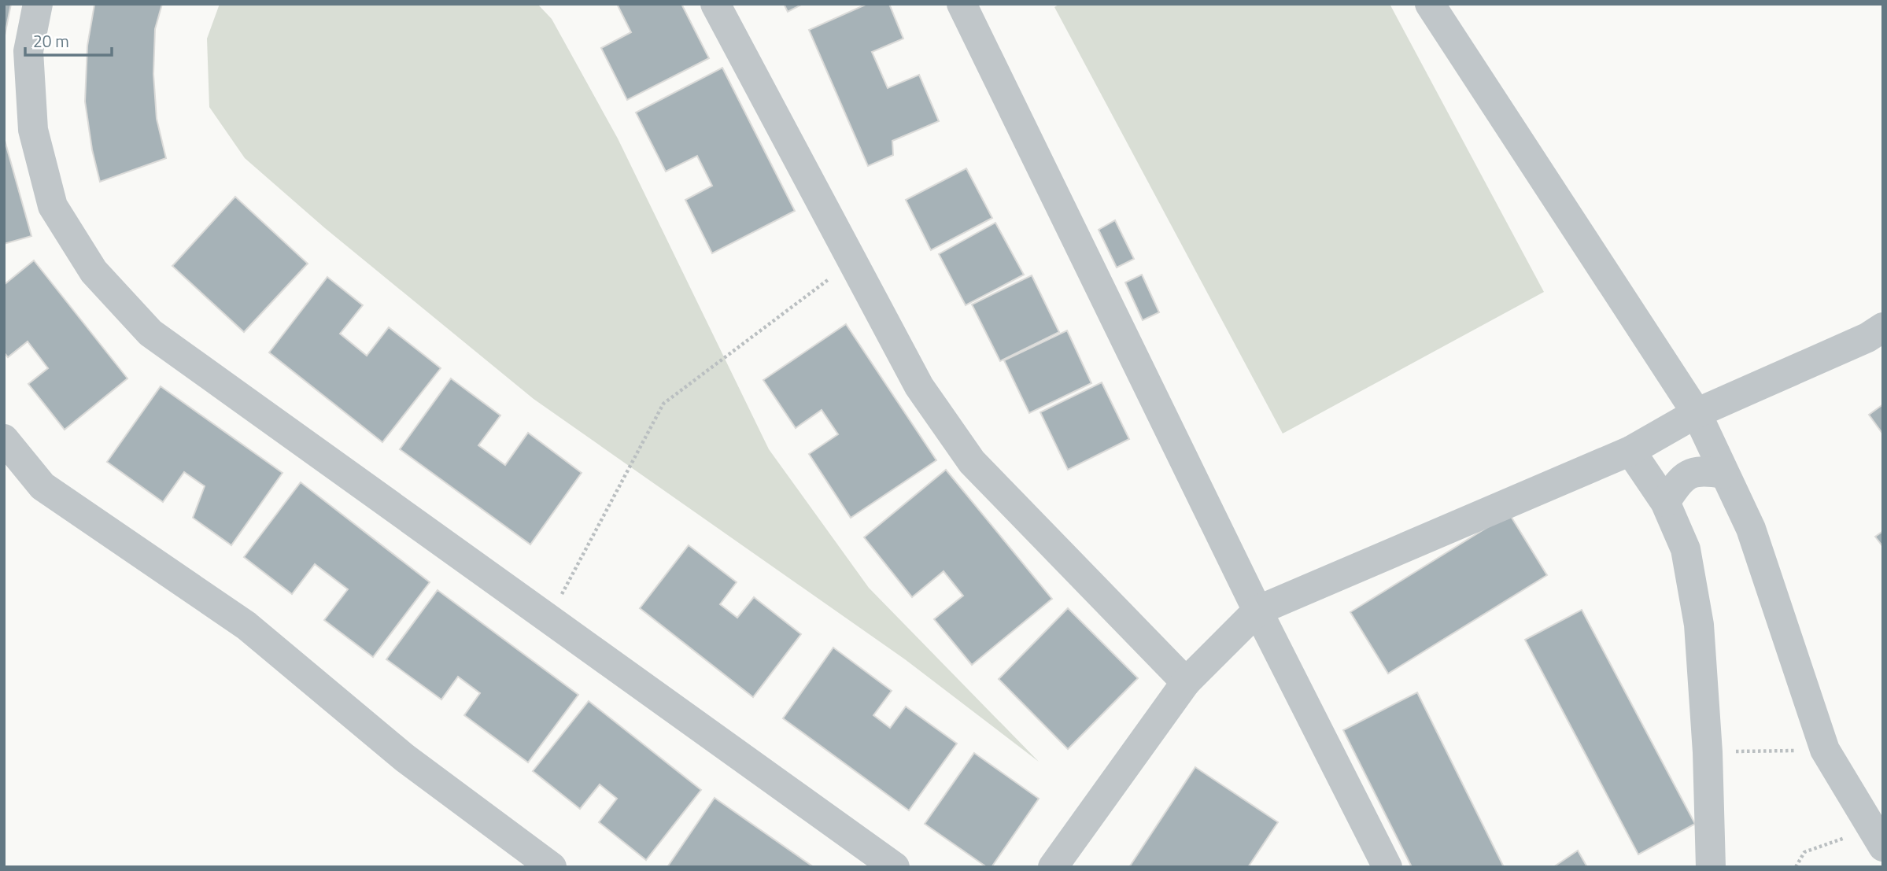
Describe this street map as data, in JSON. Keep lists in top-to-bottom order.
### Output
{
  "scale_bar": "20 m"
}
